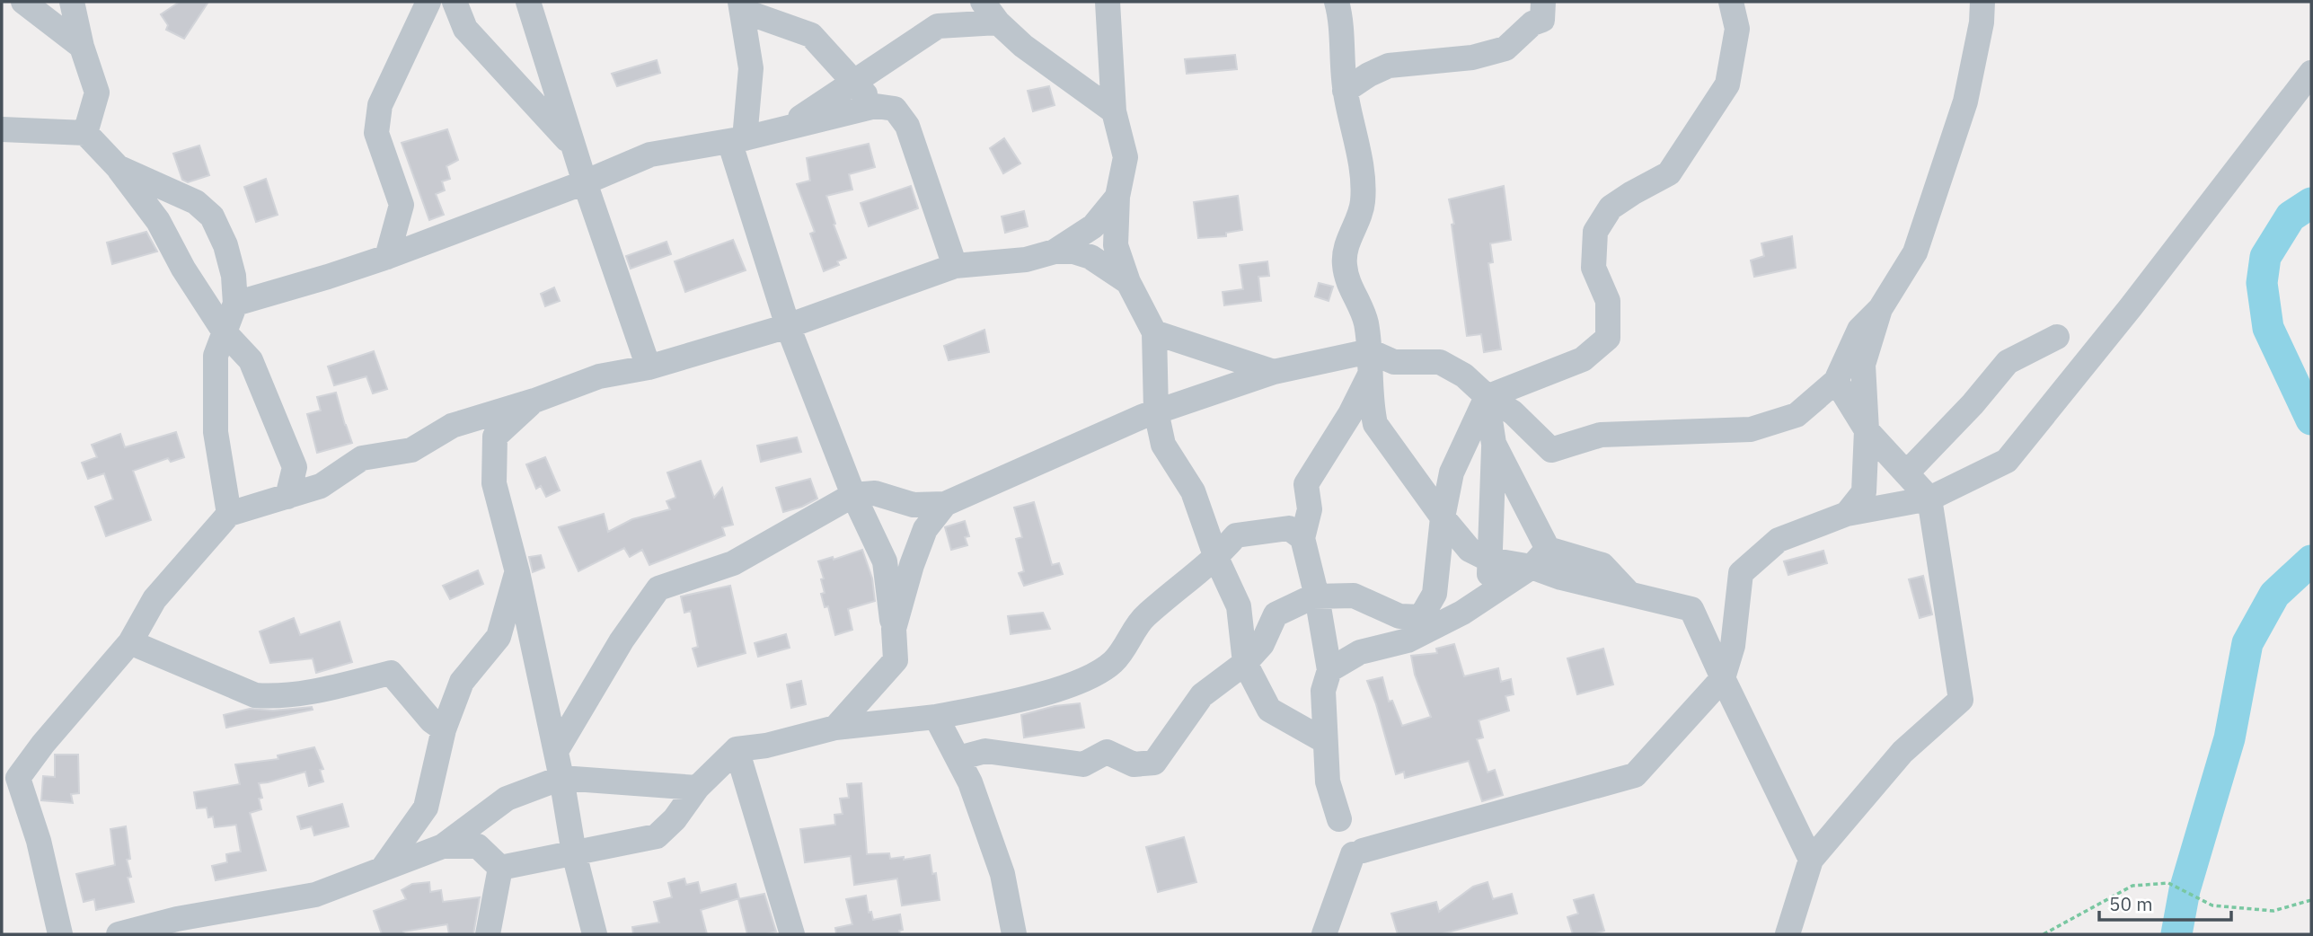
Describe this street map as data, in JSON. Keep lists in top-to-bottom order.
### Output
{
  "scale_bar": "50 m"
}
